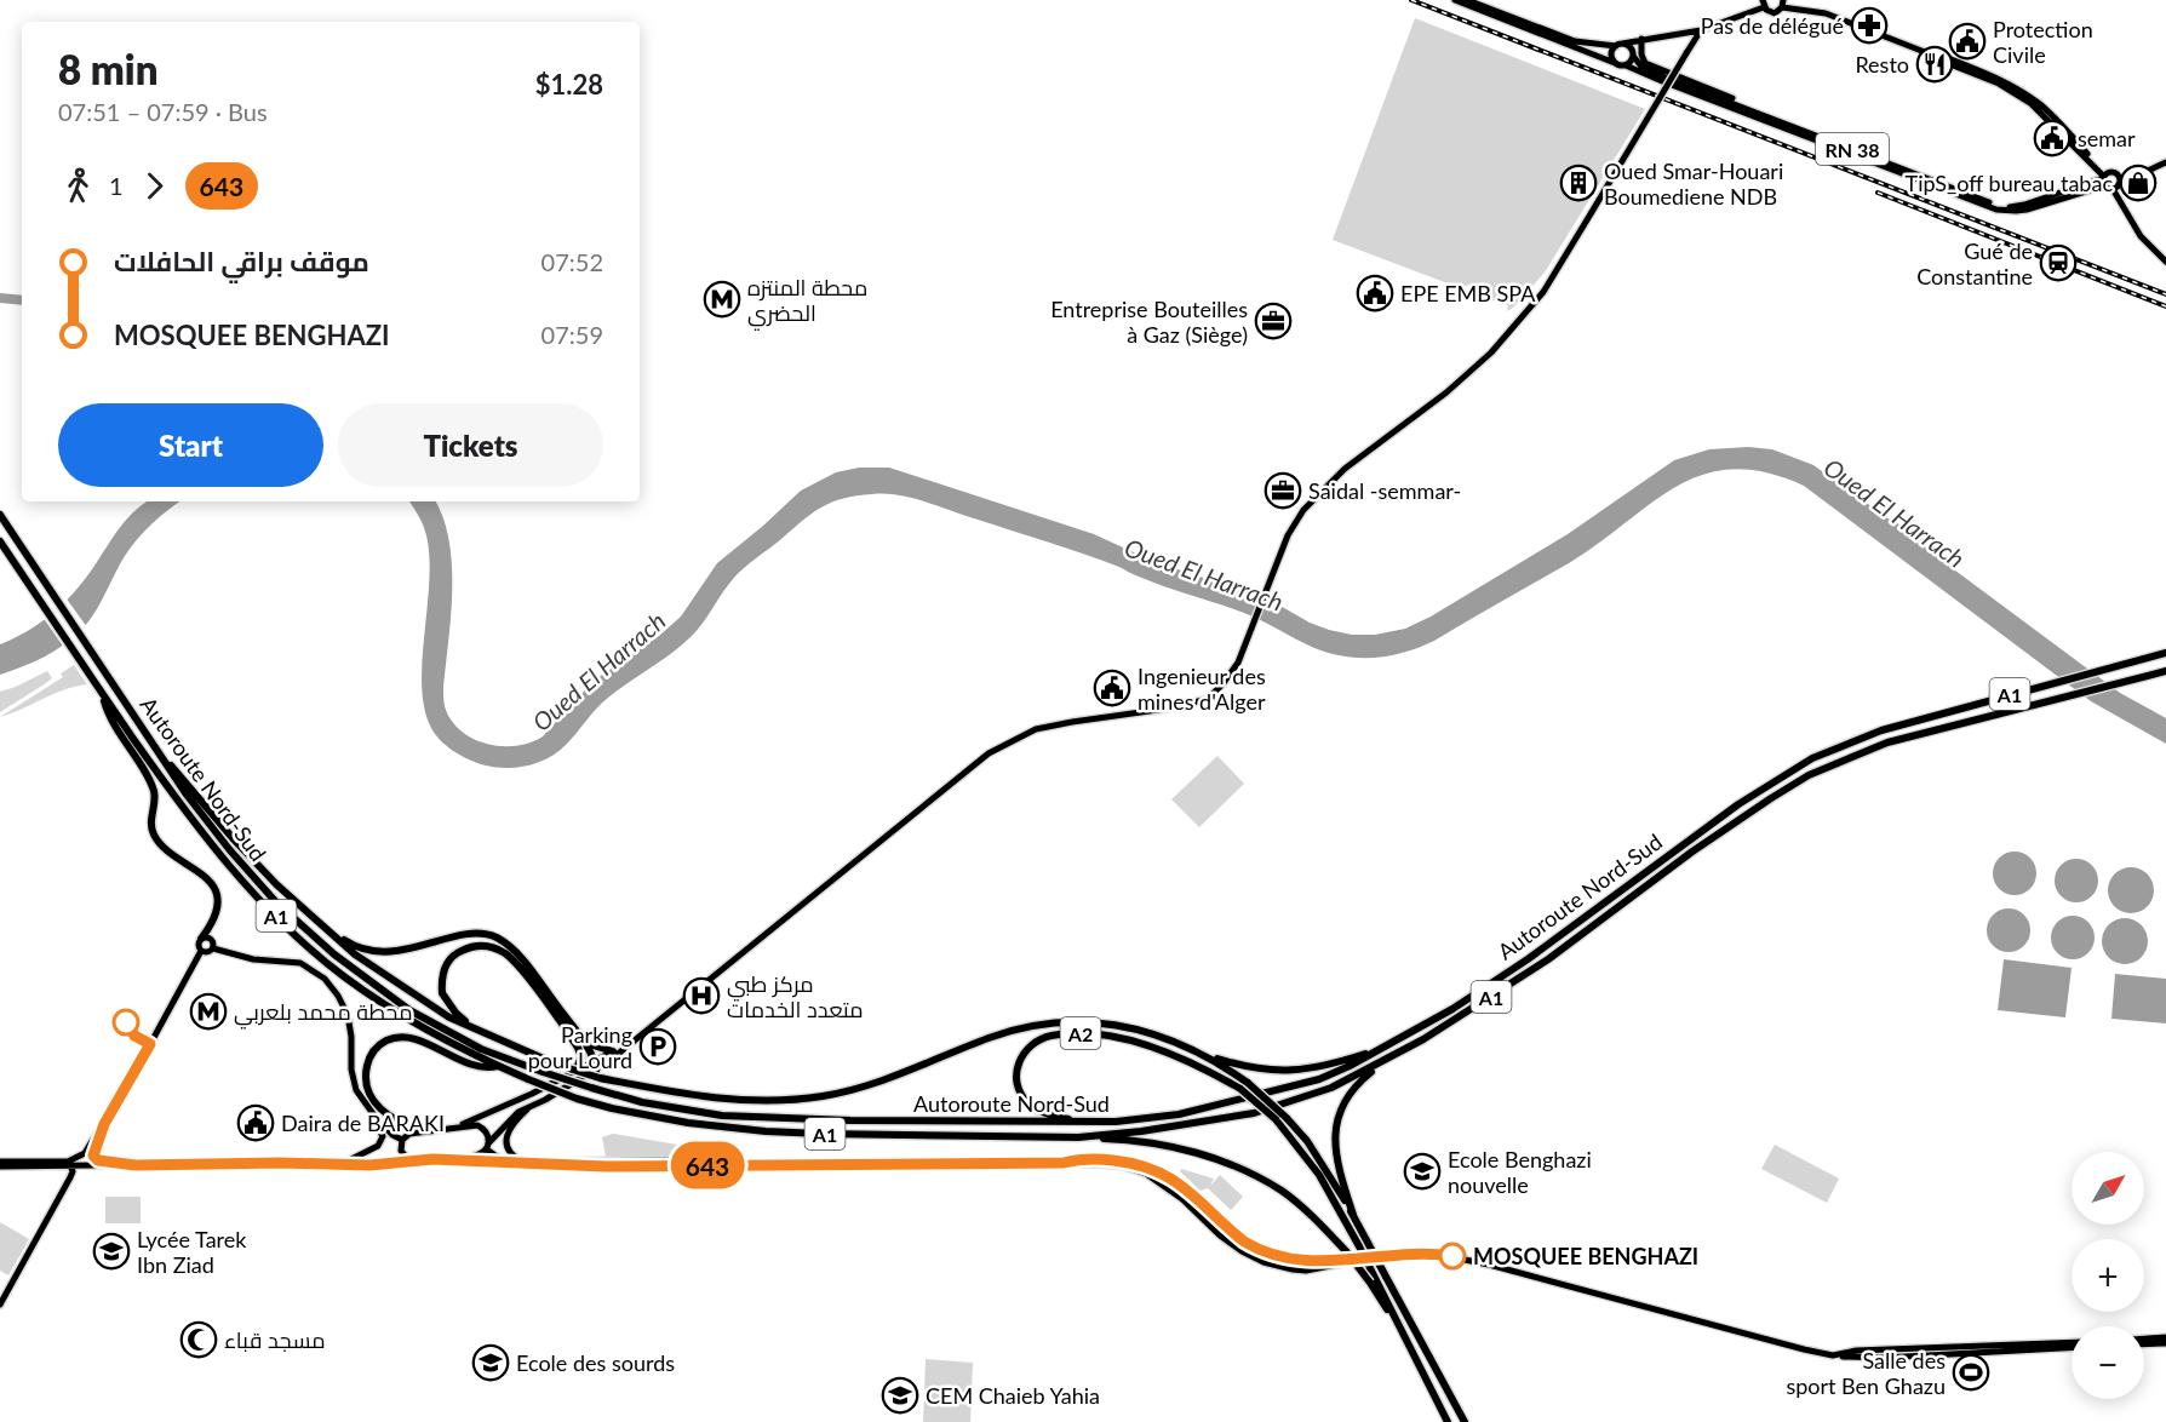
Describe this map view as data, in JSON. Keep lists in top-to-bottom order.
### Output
{
  "streets": {
    "highway": ["A1", "Autoroute Nord-Sud", "A2"],
    "main road": ["RN 38"]
  },
  "crossings": [
    ["Autoroute Nord-Sud", "A2"]
  ],
  "water": ["Oued El Harrach"],
  "places": {
    "pharmacy": ["Pas de délégué"],
    "public building": [
      "Protection Civile",
      "semar",
      "EPE EMB SPA",
      "Ingenieur des mines d'Alger",
      "Daira de BARAKI"
    ],
    "restaurant": ["Resto"],
    "building": ["Oued Smar-Houari Boumediene NDB"],
    "shop": ["TipS_off bureau tabac"],
    "station": ["Gué de Constantine"],
    "metro station": ["محطة المنتزه الحضري", "محطة محمد بلعربي"],
    "office": ["Entreprise Bouteilles à Gaz (Siège)", "Saidal -semmar-"],
    "hospital": ["مركز طبي متعدد الخدمات"],
    "parking": ["Parking pour Lourd"],
    "school or university": [
      "Ecole Benghazi nouvelle",
      "Lycée Tarek Ibn Ziad",
      "Ecole des sourds",
      "CEM Chaieb Yahia"
    ],
    "other": ["MOSQUEE BENGHAZI"],
    "mosque": ["مسجد قباء"],
    "sports": ["Salle des sport Ben Ghazu"]
  },
  "lines": ["bus line 643"],
  "north": "top right",
  "page": {
    "on_map": "643",
    "heading": ["8 min", "07:51 – 07:59 · Bus", "$1.28"],
    "legs": ["1", "643"],
    "list": [
      {
        "name": "موقف براقي الحافلات",
        "value": "07:52"
      },
      {
        "name": "MOSQUEE BENGHAZI",
        "value": "07:59"
      }
    ],
    "buttons": ["Start", "Tickets"],
    "map_buttons": ["+", "−"]
  }
}
